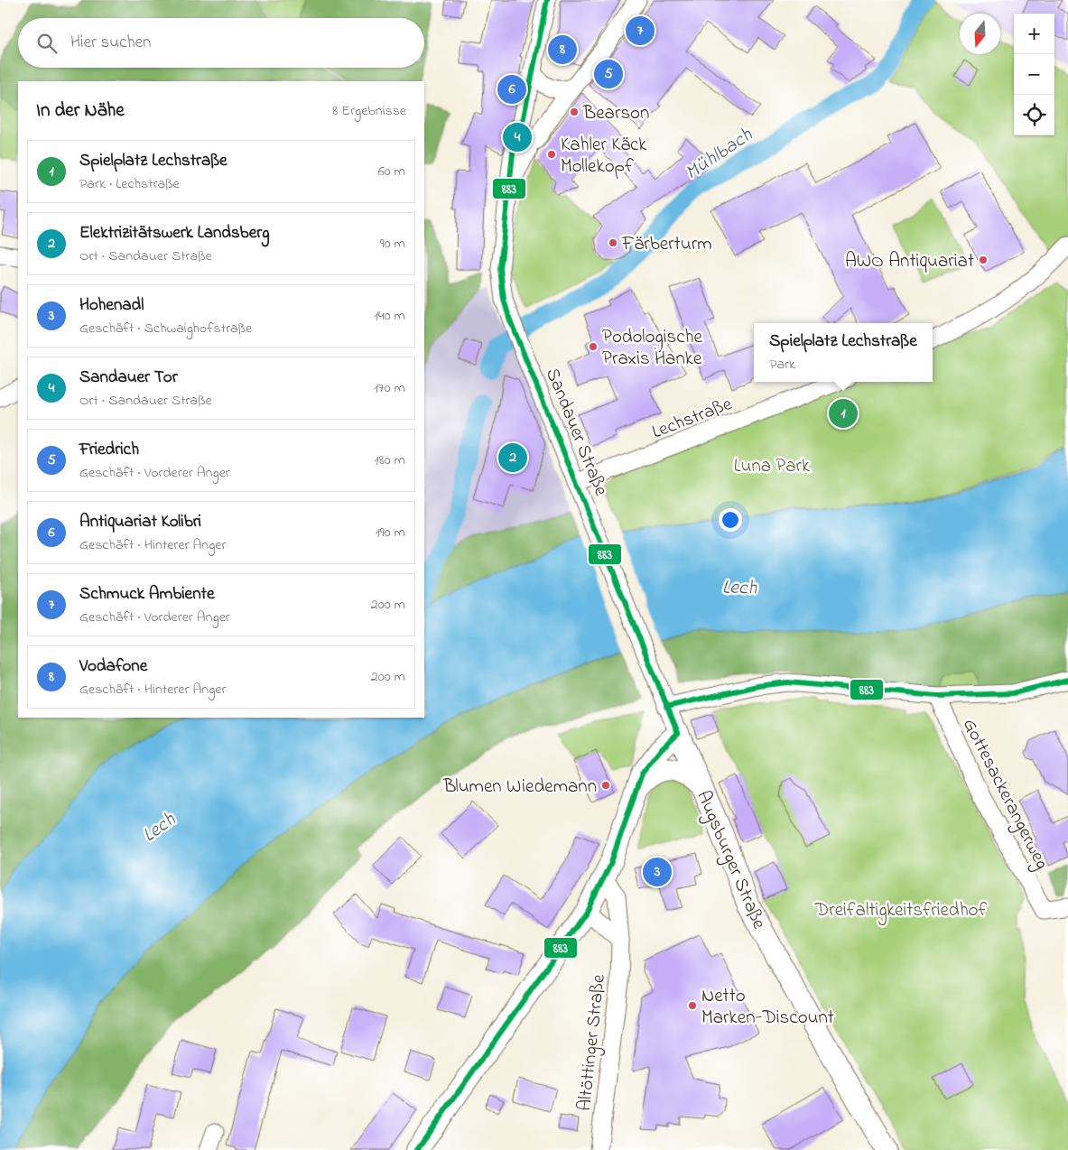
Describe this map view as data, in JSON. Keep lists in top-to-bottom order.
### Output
{
  "streets": {
    "street": [
      "Lechstraße",
      "Sandauer Straße",
      "Gottesackerangerweg",
      "Augsburger Straße",
      "Altöttinger Straße"
    ]
  },
  "crossings": [
    ["Lechstraße", "Sandauer Straße"],
    ["Sandauer Straße", "Augsburger Straße"]
  ],
  "water": ["Mühlbach", "Lech"],
  "parks": ["Luna Park", "Dreifaltigkeitsfriedhof"],
  "places": [
    "Bearson",
    "Kahler Käck Mollekopf",
    "Färberturm",
    "AWO Antiquariat",
    "Podologische Praxis Hanke",
    "Blumen Wiedemann",
    "Netto Marken-Discount"
  ],
  "lines": ["transit line 883"],
  "north": "bottom",
  "page": {
    "map_buttons": ["+", "−"],
    "pins": [
      "7",
      "8",
      "5",
      "6",
      "4",
      "1",
      "2",
      "3"
    ],
    "search": "Hier suchen",
    "heading": ["In der Nähe", "8 Ergebnisse"],
    "list": [
      {
        "mark": "1",
        "name": "Spielplatz Lechstraße",
        "note": "Park · Lechstraße",
        "value": "60 m"
      },
      {
        "mark": "2",
        "name": "Elektrizitätswerk Landsberg",
        "note": "Ort · Sandauer Straße",
        "value": "90 m"
      },
      {
        "mark": "3",
        "name": "Hohenadl",
        "note": "Geschäft · Schwaighofstraße",
        "value": "140 m"
      },
      {
        "mark": "4",
        "name": "Sandauer Tor",
        "note": "Ort · Sandauer Straße",
        "value": "170 m"
      },
      {
        "mark": "5",
        "name": "Friedrich",
        "note": "Geschäft · Vorderer Anger",
        "value": "180 m"
      },
      {
        "mark": "6",
        "name": "Antiquariat Kolibri",
        "note": "Geschäft · Hinterer Anger",
        "value": "190 m"
      },
      {
        "mark": "7",
        "name": "Schmuck Ambiente",
        "note": "Geschäft · Vorderer Anger",
        "value": "200 m"
      },
      {
        "mark": "8",
        "name": "Vodafone",
        "note": "Geschäft · Hinterer Anger",
        "value": "200 m"
      }
    ],
    "popup": ["Spielplatz Lechstraße", "Park"]
  }
}
